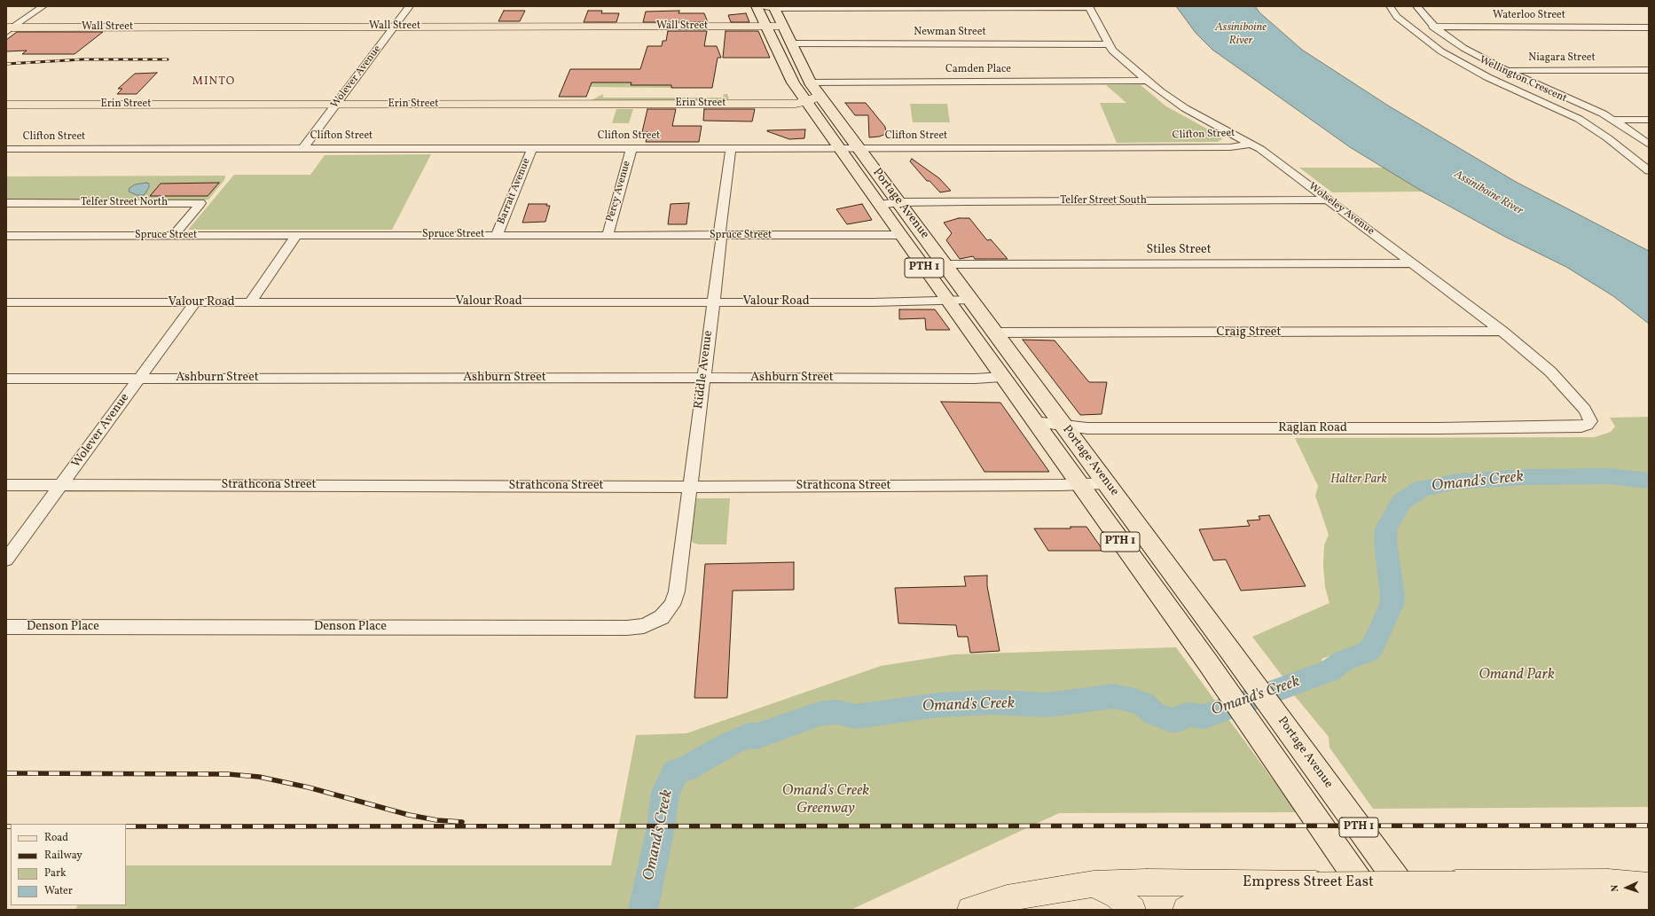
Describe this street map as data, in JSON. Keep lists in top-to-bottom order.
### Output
{
  "streets": {
    "highway": ["Portage Avenue", "PTH 1"],
    "main road": ["Wall Street", "Erin Street", "Empress Street East"],
    "street": [
      "Waterloo Street",
      "Newman Street",
      "Niagara Street",
      "Camden Place",
      "Wolever Avenue",
      "Wellington Crescent",
      "Clifton Street",
      "Barratt Avenue",
      "Percy Avenue",
      "Telfer Street South",
      "Telfer Street North",
      "Wolseley Avenue",
      "Spruce Street",
      "Stiles Street",
      "Valour Road",
      "Craig Street",
      "Riddle Avenue",
      "Ashburn Street",
      "Raglan Road",
      "Strathcona Street",
      "Denson Place"
    ]
  },
  "crossings": [
    ["Waterloo Street", "Wellington Crescent"],
    ["Wall Street", "Wolever Avenue"],
    ["Wall Street", "Portage Avenue"],
    ["Newman Street", "Portage Avenue"],
    ["Newman Street", "Wolseley Avenue"],
    ["Niagara Street", "Wellington Crescent"],
    ["Camden Place", "Portage Avenue"],
    ["Camden Place", "Wolseley Avenue"],
    ["Wolever Avenue", "Erin Street"],
    ["Wolever Avenue", "Clifton Street"],
    ["Wolever Avenue", "Valour Road"],
    ["Wolever Avenue", "Ashburn Street"],
    ["Wolever Avenue", "Strathcona Street"],
    ["Erin Street", "Portage Avenue"],
    ["Clifton Street", "Barratt Avenue"],
    ["Clifton Street", "Percy Avenue"],
    ["Clifton Street", "Portage Avenue"],
    ["Clifton Street", "Wolseley Avenue"],
    ["Clifton Street", "Riddle Avenue"],
    ["Barratt Avenue", "Spruce Street"],
    ["Percy Avenue", "Spruce Street"],
    ["Telfer Street South", "Portage Avenue"],
    ["Telfer Street South", "Wolseley Avenue"],
    ["Telfer Street North", "Spruce Street"],
    ["Portage Avenue", "Spruce Street"],
    ["Portage Avenue", "Stiles Street"],
    ["Portage Avenue", "Valour Road"],
    ["Portage Avenue", "Craig Street"],
    ["Portage Avenue", "Ashburn Street"],
    ["Portage Avenue", "Raglan Road"],
    ["Portage Avenue", "Strathcona Street"],
    ["Wolseley Avenue", "Stiles Street"],
    ["Wolseley Avenue", "Craig Street"],
    ["Wolseley Avenue", "Raglan Road"],
    ["Spruce Street", "Riddle Avenue"],
    ["Valour Road", "Riddle Avenue"],
    ["Riddle Avenue", "Ashburn Street"],
    ["Riddle Avenue", "Strathcona Street"],
    ["Riddle Avenue", "Denson Place"]
  ],
  "districts": ["MINTO"],
  "water": ["Assiniboine River", "Omand's Creek"],
  "parks": ["Halter Park", "Omand Park", "Omand's Creek Greenway"],
  "legend": [
    "Road",
    "Railway",
    "Park",
    "Water"
  ],
  "north": "left"
}
